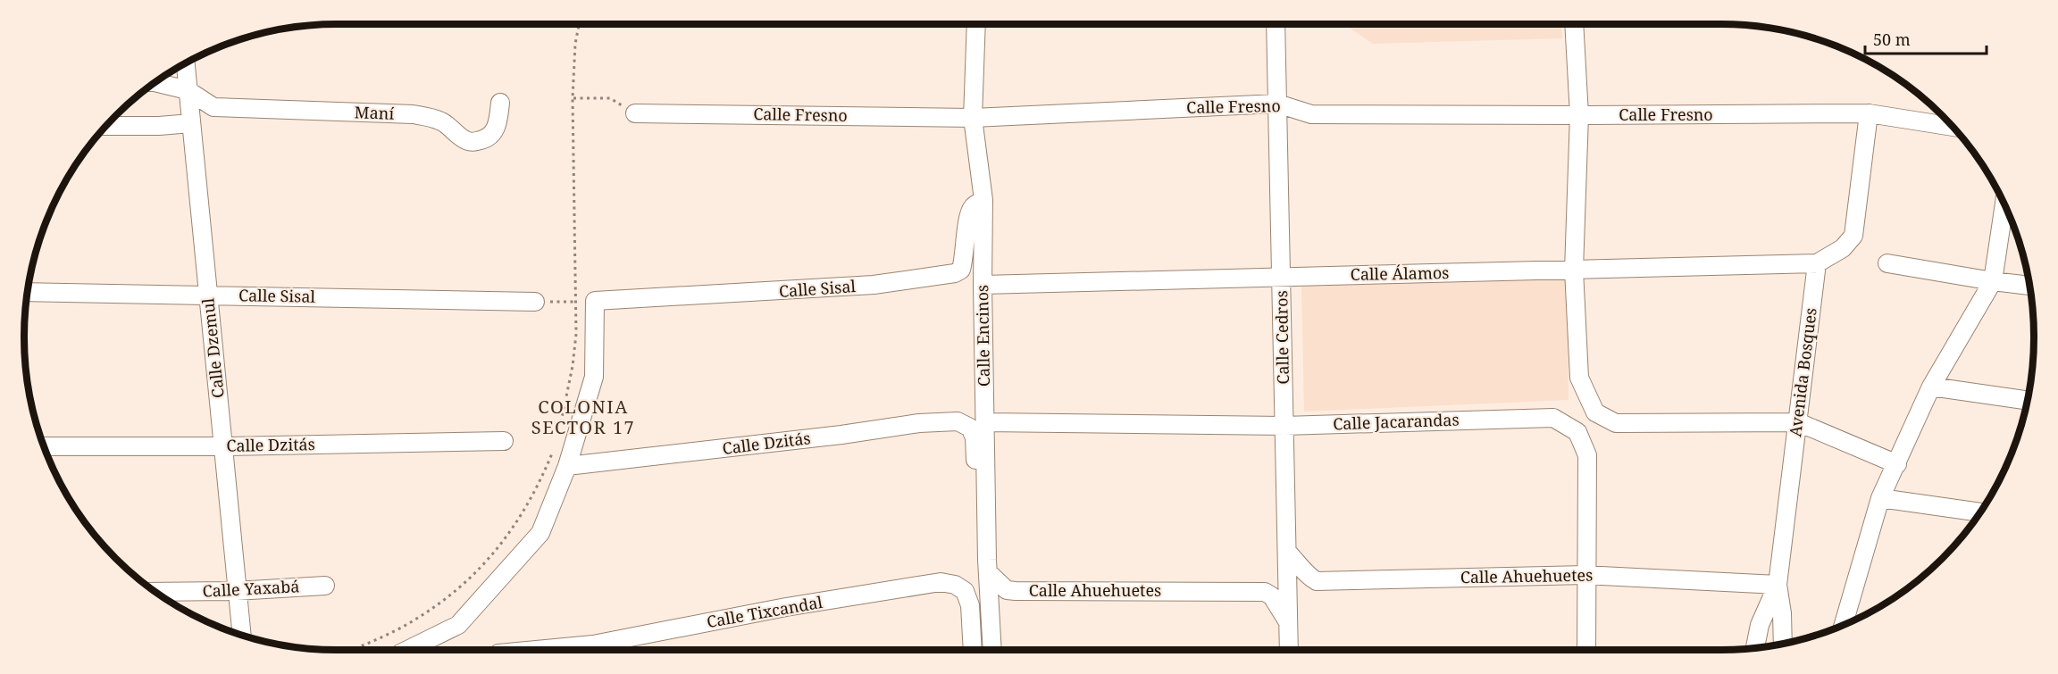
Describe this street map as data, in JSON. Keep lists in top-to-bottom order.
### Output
{
  "streets": {
    "street": [
      "Calle Fresno",
      "Maní",
      "Calle Álamos",
      "Calle Sisal",
      "Calle Encinos",
      "Calle Cedros",
      "Calle Dzemul",
      "Avenida Bosques",
      "Calle Jacarandas",
      "Calle Dzitás",
      "Calle Ahuehuetes",
      "Calle Yaxabá",
      "Calle Tixcandal"
    ]
  },
  "crossings": [
    ["Calle Fresno", "Calle Encinos"],
    ["Calle Fresno", "Calle Cedros"],
    ["Calle Álamos", "Calle Encinos"],
    ["Calle Álamos", "Calle Cedros"],
    ["Calle Álamos", "Avenida Bosques"],
    ["Calle Sisal", "Calle Encinos"],
    ["Calle Sisal", "Calle Dzemul"],
    ["Calle Sisal", "Calle Dzitás"],
    ["Calle Encinos", "Calle Jacarandas"],
    ["Calle Encinos", "Calle Ahuehuetes"],
    ["Calle Cedros", "Calle Jacarandas"],
    ["Calle Cedros", "Calle Ahuehuetes"],
    ["Calle Dzemul", "Calle Dzitás"],
    ["Calle Dzemul", "Calle Yaxabá"],
    ["Avenida Bosques", "Calle Ahuehuetes"],
    ["Calle Jacarandas", "Calle Ahuehuetes"]
  ],
  "districts": ["COLONIA SECTOR 17"],
  "scale_bar": "50 m"
}
